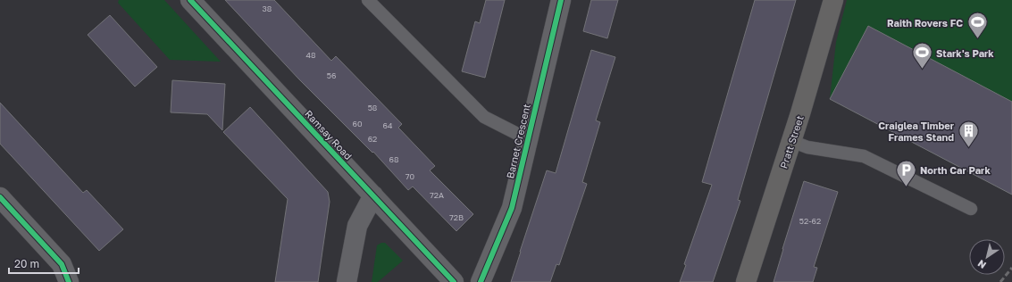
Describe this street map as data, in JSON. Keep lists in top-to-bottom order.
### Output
{
  "streets": {
    "main road": ["Pratt Street"],
    "street": ["Ramsay Road", "Barnet Crescent"]
  },
  "places": {
    "sports": ["Raith Rovers FC", "Stark's Park"],
    "building": ["Craiglea Timber Frames Stand"],
    "parking": ["North Car Park"]
  },
  "house_numbers": [
    "38",
    "48",
    "56",
    "58",
    "60",
    "64",
    "62",
    "68",
    "70",
    "72A",
    "72B",
    "52-62"
  ],
  "scale_bar": "20 m",
  "north": "bottom left"
}
